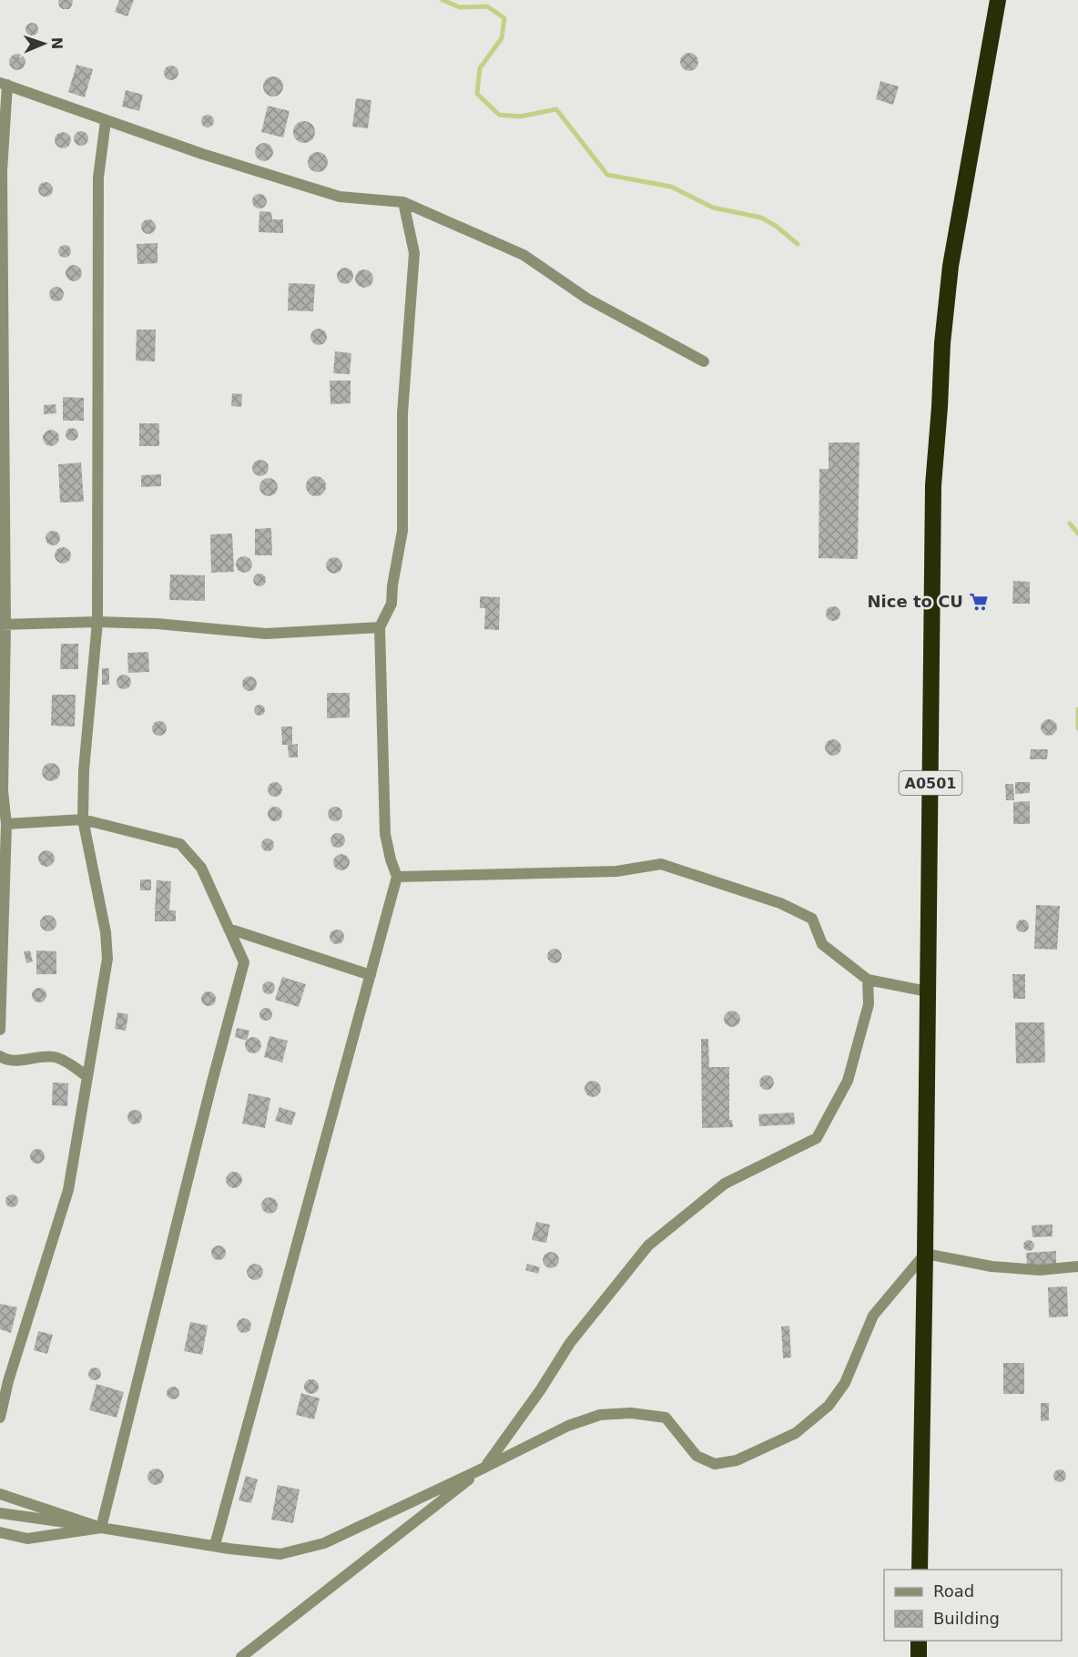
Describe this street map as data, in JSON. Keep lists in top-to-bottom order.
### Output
{
  "streets": {
    "highway": ["A0501"]
  },
  "places": {
    "supermarket": ["Nice to CU"]
  },
  "legend": ["Road", "Building"],
  "north": "right"
}
